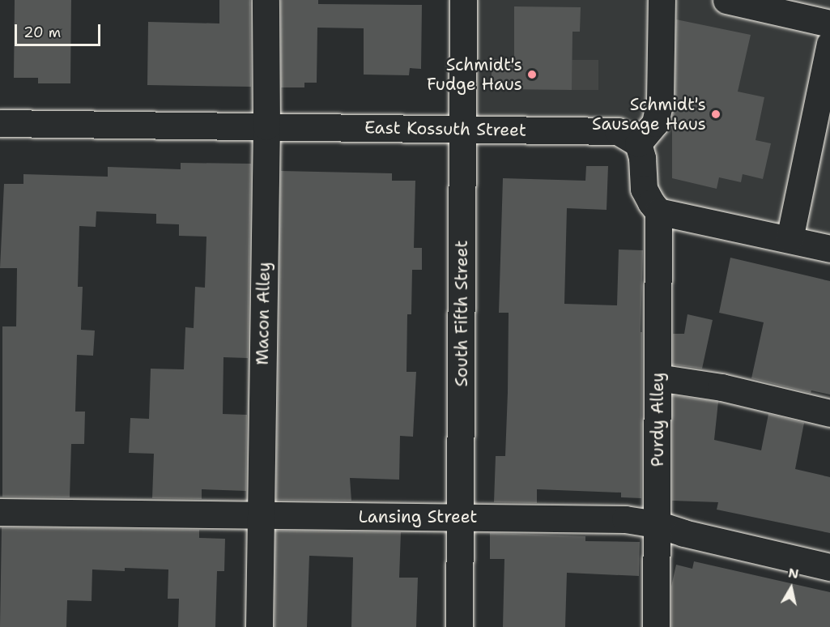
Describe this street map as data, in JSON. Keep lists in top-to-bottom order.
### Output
{
  "streets": {
    "street": [
      "East Kossuth Street",
      "Macon Alley",
      "South Fifth Street",
      "Purdy Alley",
      "Lansing Street"
    ]
  },
  "crossings": [
    ["East Kossuth Street", "Macon Alley"],
    ["East Kossuth Street", "South Fifth Street"],
    ["Macon Alley", "Lansing Street"],
    ["South Fifth Street", "Lansing Street"],
    ["Purdy Alley", "Lansing Street"]
  ],
  "places": ["Schmidt's Fudge Haus", "Schmidt's Sausage Haus"],
  "scale_bar": "20 m",
  "north": "top"
}
